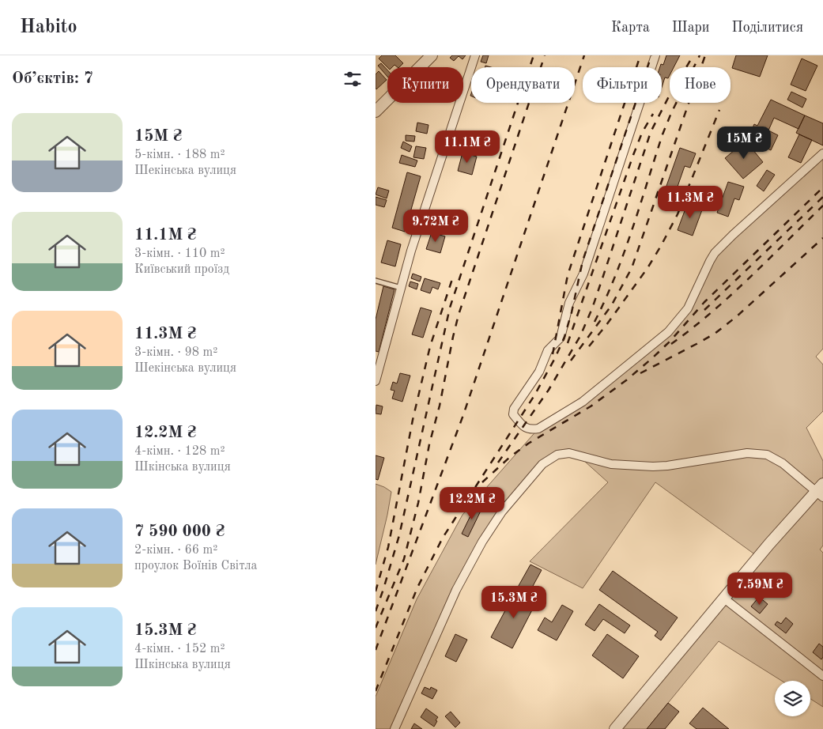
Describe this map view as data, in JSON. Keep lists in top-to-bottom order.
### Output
{
  "page": {
    "header": "Habito",
    "nav": ["Карта", "Шари", "Поділитися"],
    "heading": "Об’єктів: 7",
    "chip": [
      "Купити",
      "Орендувати",
      "Фільтри",
      "Нове"
    ],
    "list": [
      {
        "name": "15M ₴",
        "note": "5-кімн. · 188 m² · Шекінська вулиця"
      },
      {
        "name": "11.1M ₴",
        "note": "3-кімн. · 110 m² · Київський проїзд"
      },
      {
        "name": "11.3M ₴",
        "note": "3-кімн. · 98 m² · Шекінська вулиця"
      },
      {
        "name": "12.2M ₴",
        "note": "4-кімн. · 128 m² · Шкінська вулиця"
      },
      {
        "name": "7 590 000 ₴",
        "note": "2-кімн. · 66 m² · проулок Воїнів Світла"
      },
      {
        "name": "15.3M ₴",
        "note": "4-кімн. · 152 m² · Шкінська вулиця"
      }
    ],
    "price": [
      "15M ₴",
      "11.1M ₴",
      "11.3M ₴",
      "9.72M ₴",
      "12.2M ₴",
      "7.59M ₴",
      "15.3M ₴"
    ]
  }
}
